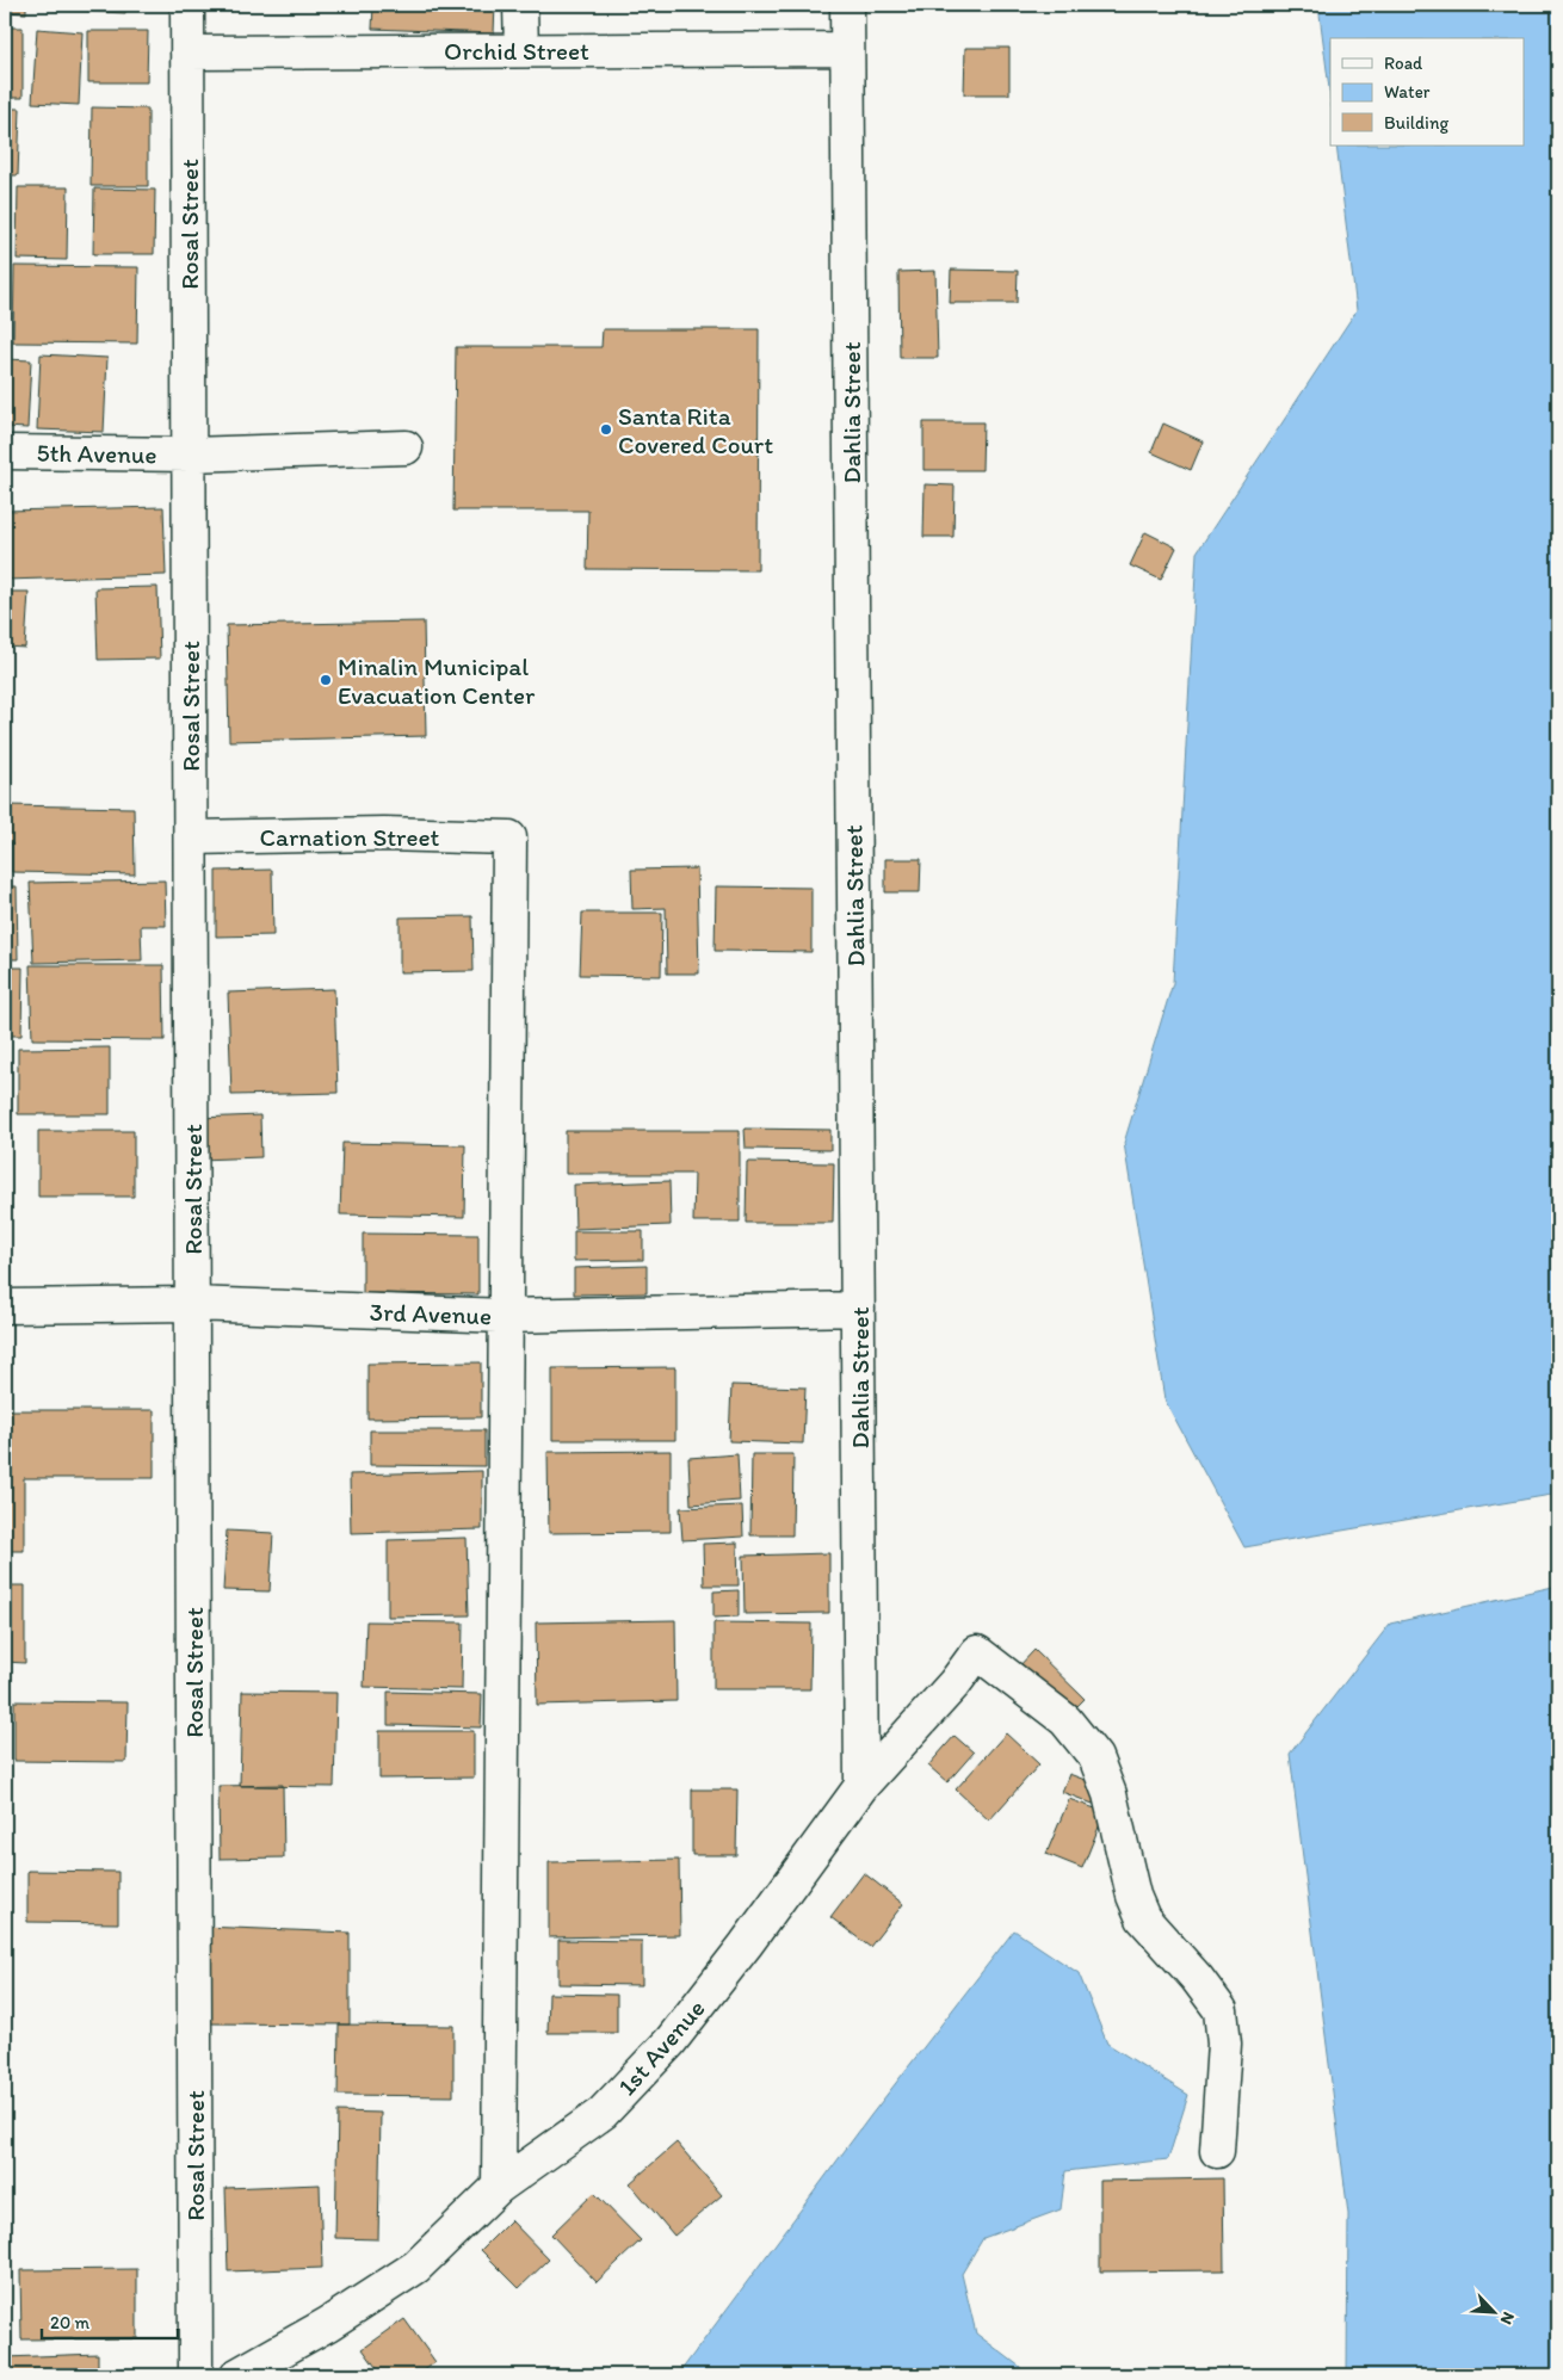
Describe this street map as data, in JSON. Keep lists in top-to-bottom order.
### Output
{
  "streets": {
    "street": [
      "Orchid Street",
      "Rosal Street",
      "Dahlia Street",
      "5th Avenue",
      "Carnation Street",
      "3rd Avenue",
      "1st Avenue"
    ]
  },
  "crossings": [
    ["Orchid Street", "Rosal Street"],
    ["Orchid Street", "Dahlia Street"],
    ["Rosal Street", "5th Avenue"],
    ["Rosal Street", "Carnation Street"],
    ["Rosal Street", "3rd Avenue"],
    ["Dahlia Street", "3rd Avenue"],
    ["Dahlia Street", "1st Avenue"],
    ["Carnation Street", "3rd Avenue"]
  ],
  "places": ["Santa Rita Covered Court", "Minalin Municipal Evacuation Center"],
  "legend": ["Road", "Water", "Building"],
  "scale_bar": "20 m",
  "north": "bottom right"
}
